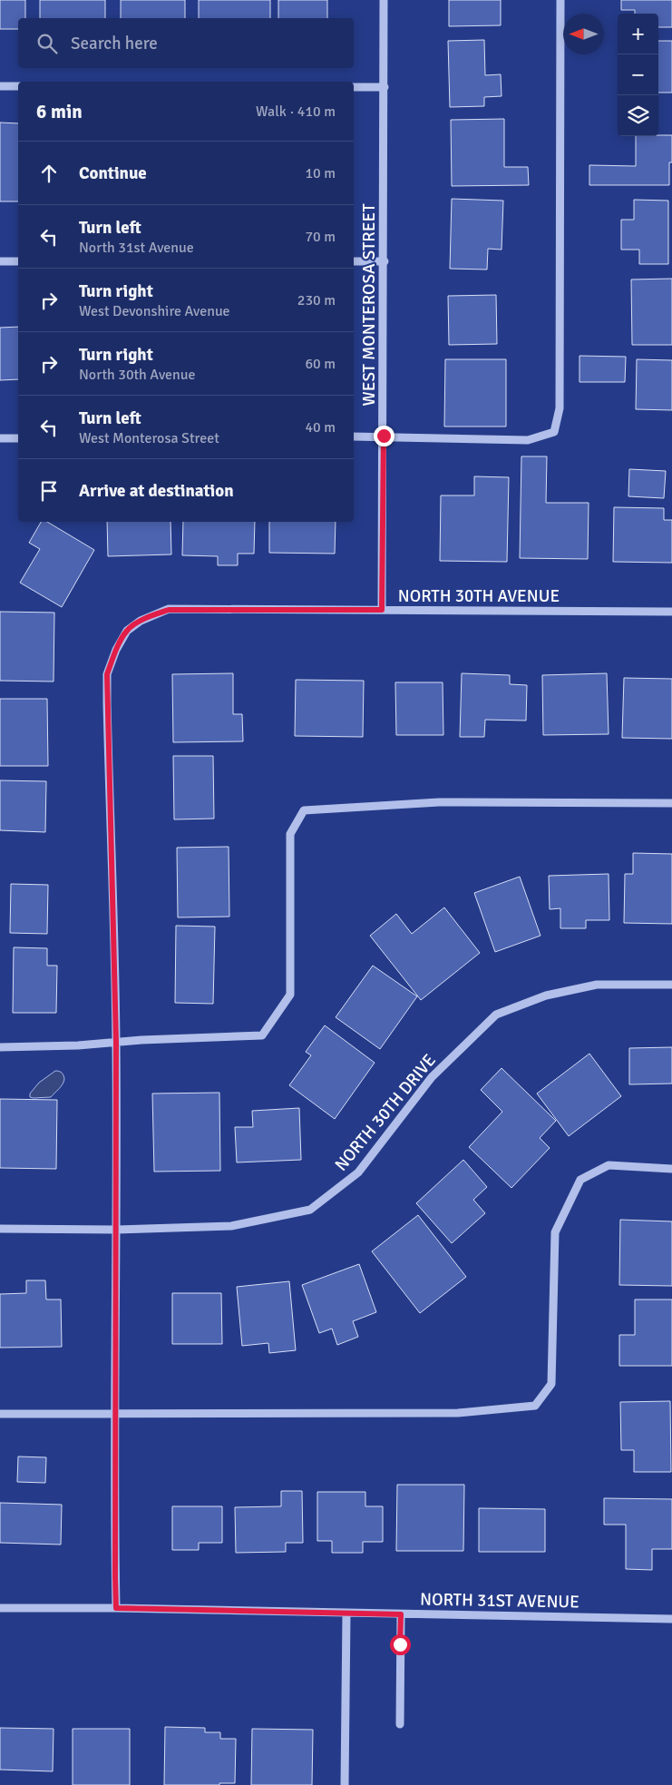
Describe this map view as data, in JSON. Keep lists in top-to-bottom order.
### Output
{
  "streets": {
    "street": [
      "WEST MONTEROSA STREET",
      "NORTH 30TH AVENUE",
      "NORTH 30TH DRIVE",
      "NORTH 31ST AVENUE"
    ]
  },
  "crossings": [
    ["WEST MONTEROSA STREET", "NORTH 30TH AVENUE"]
  ],
  "north": "left",
  "page": {
    "map_buttons": ["+", "−"],
    "search": "Search here",
    "heading": ["6 min", "Walk · 410 m"],
    "list": [
      ["Continue", "10 m"],
      ["Turn left", "North 31st Avenue", "70 m"],
      ["Turn right", "West Devonshire Avenue", "230 m"],
      ["Turn right", "North 30th Avenue", "60 m"],
      ["Turn left", "West Monterosa Street", "40 m"],
      "Arrive at destination"
    ]
  }
}
